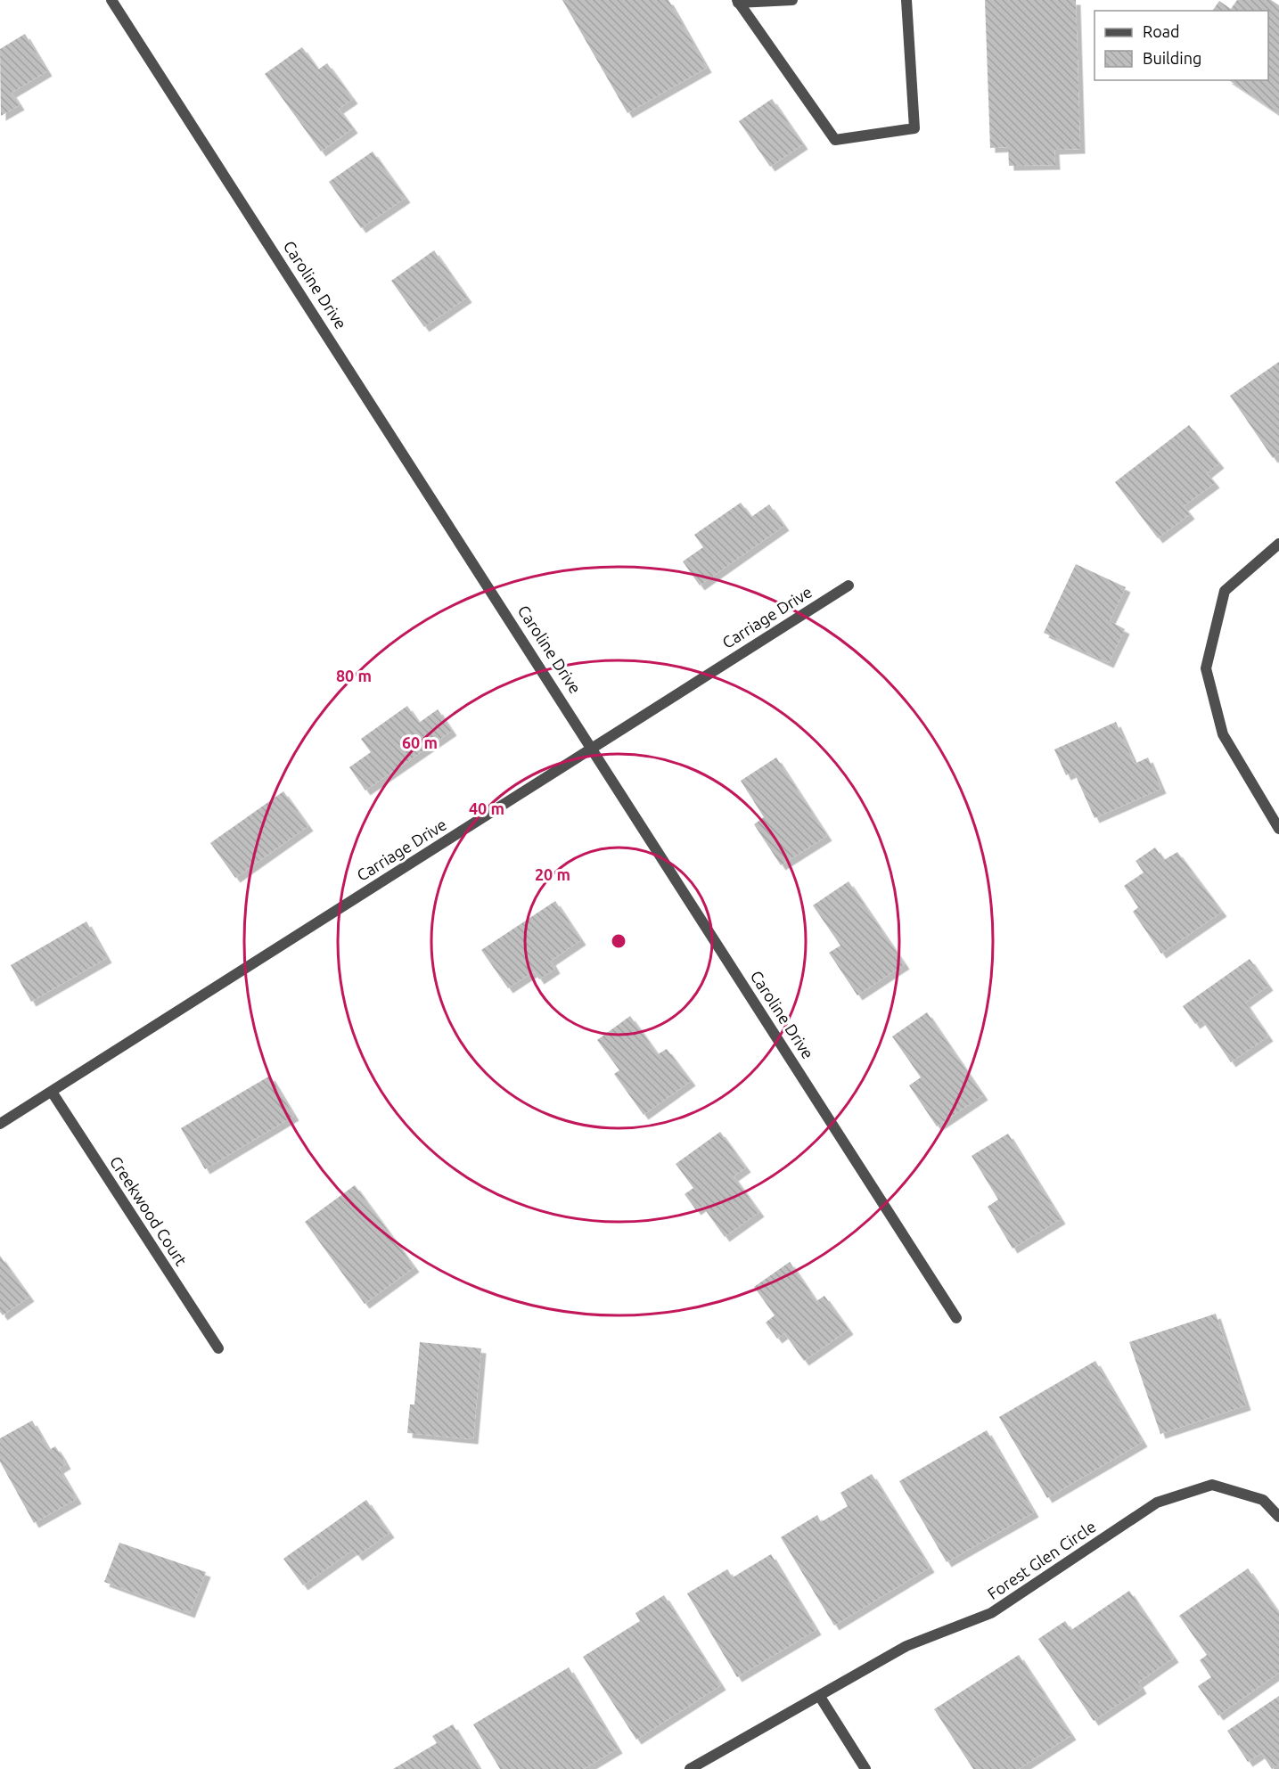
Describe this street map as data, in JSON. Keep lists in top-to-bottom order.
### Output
{
  "streets": {
    "street": [
      "Caroline Drive",
      "Carriage Drive",
      "Creekwood Court",
      "Forest Glen Circle"
    ]
  },
  "crossings": [
    ["Caroline Drive", "Carriage Drive"],
    ["Carriage Drive", "Creekwood Court"]
  ],
  "legend": ["Road", "Building"],
  "rings": [
    "80 m",
    "60 m",
    "40 m",
    "20 m"
  ]
}
